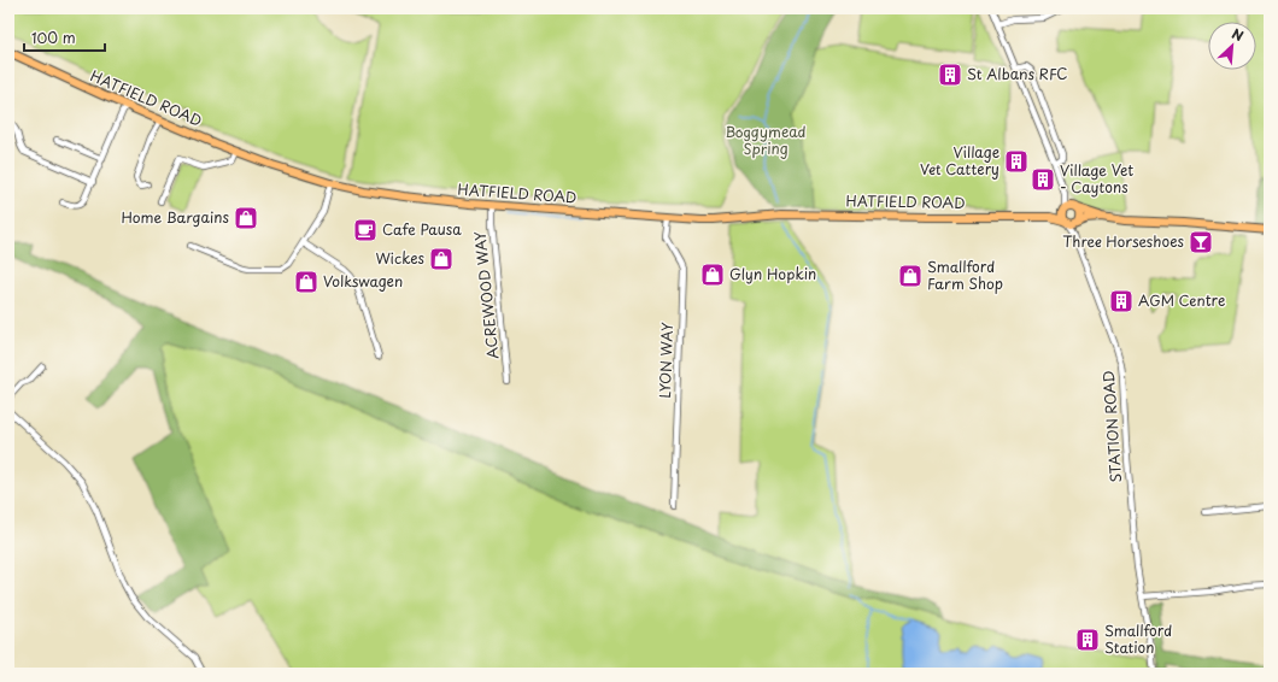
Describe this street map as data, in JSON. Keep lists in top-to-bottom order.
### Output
{
  "streets": {
    "main road": ["HATFIELD ROAD"],
    "street": ["ACREWOOD WAY", "LYON WAY", "STATION ROAD"]
  },
  "crossings": [
    ["HATFIELD ROAD", "ACREWOOD WAY"],
    ["HATFIELD ROAD", "LYON WAY"],
    ["HATFIELD ROAD", "STATION ROAD"]
  ],
  "parks": ["Boggymead Spring"],
  "places": {
    "building": [
      "St Albans RFC",
      "Village Vet Cattery",
      "Village Vet - Caytons",
      "AGM Centre",
      "Smallford Station"
    ],
    "shop": [
      "Home Bargains",
      "Wickes",
      "Glyn Hopkin",
      "Smallford Farm Shop",
      "Volkswagen"
    ],
    "cafe": ["Cafe Pausa"],
    "bar": ["Three Horseshoes"]
  },
  "scale_bar": "100 m",
  "north": "top right"
}
